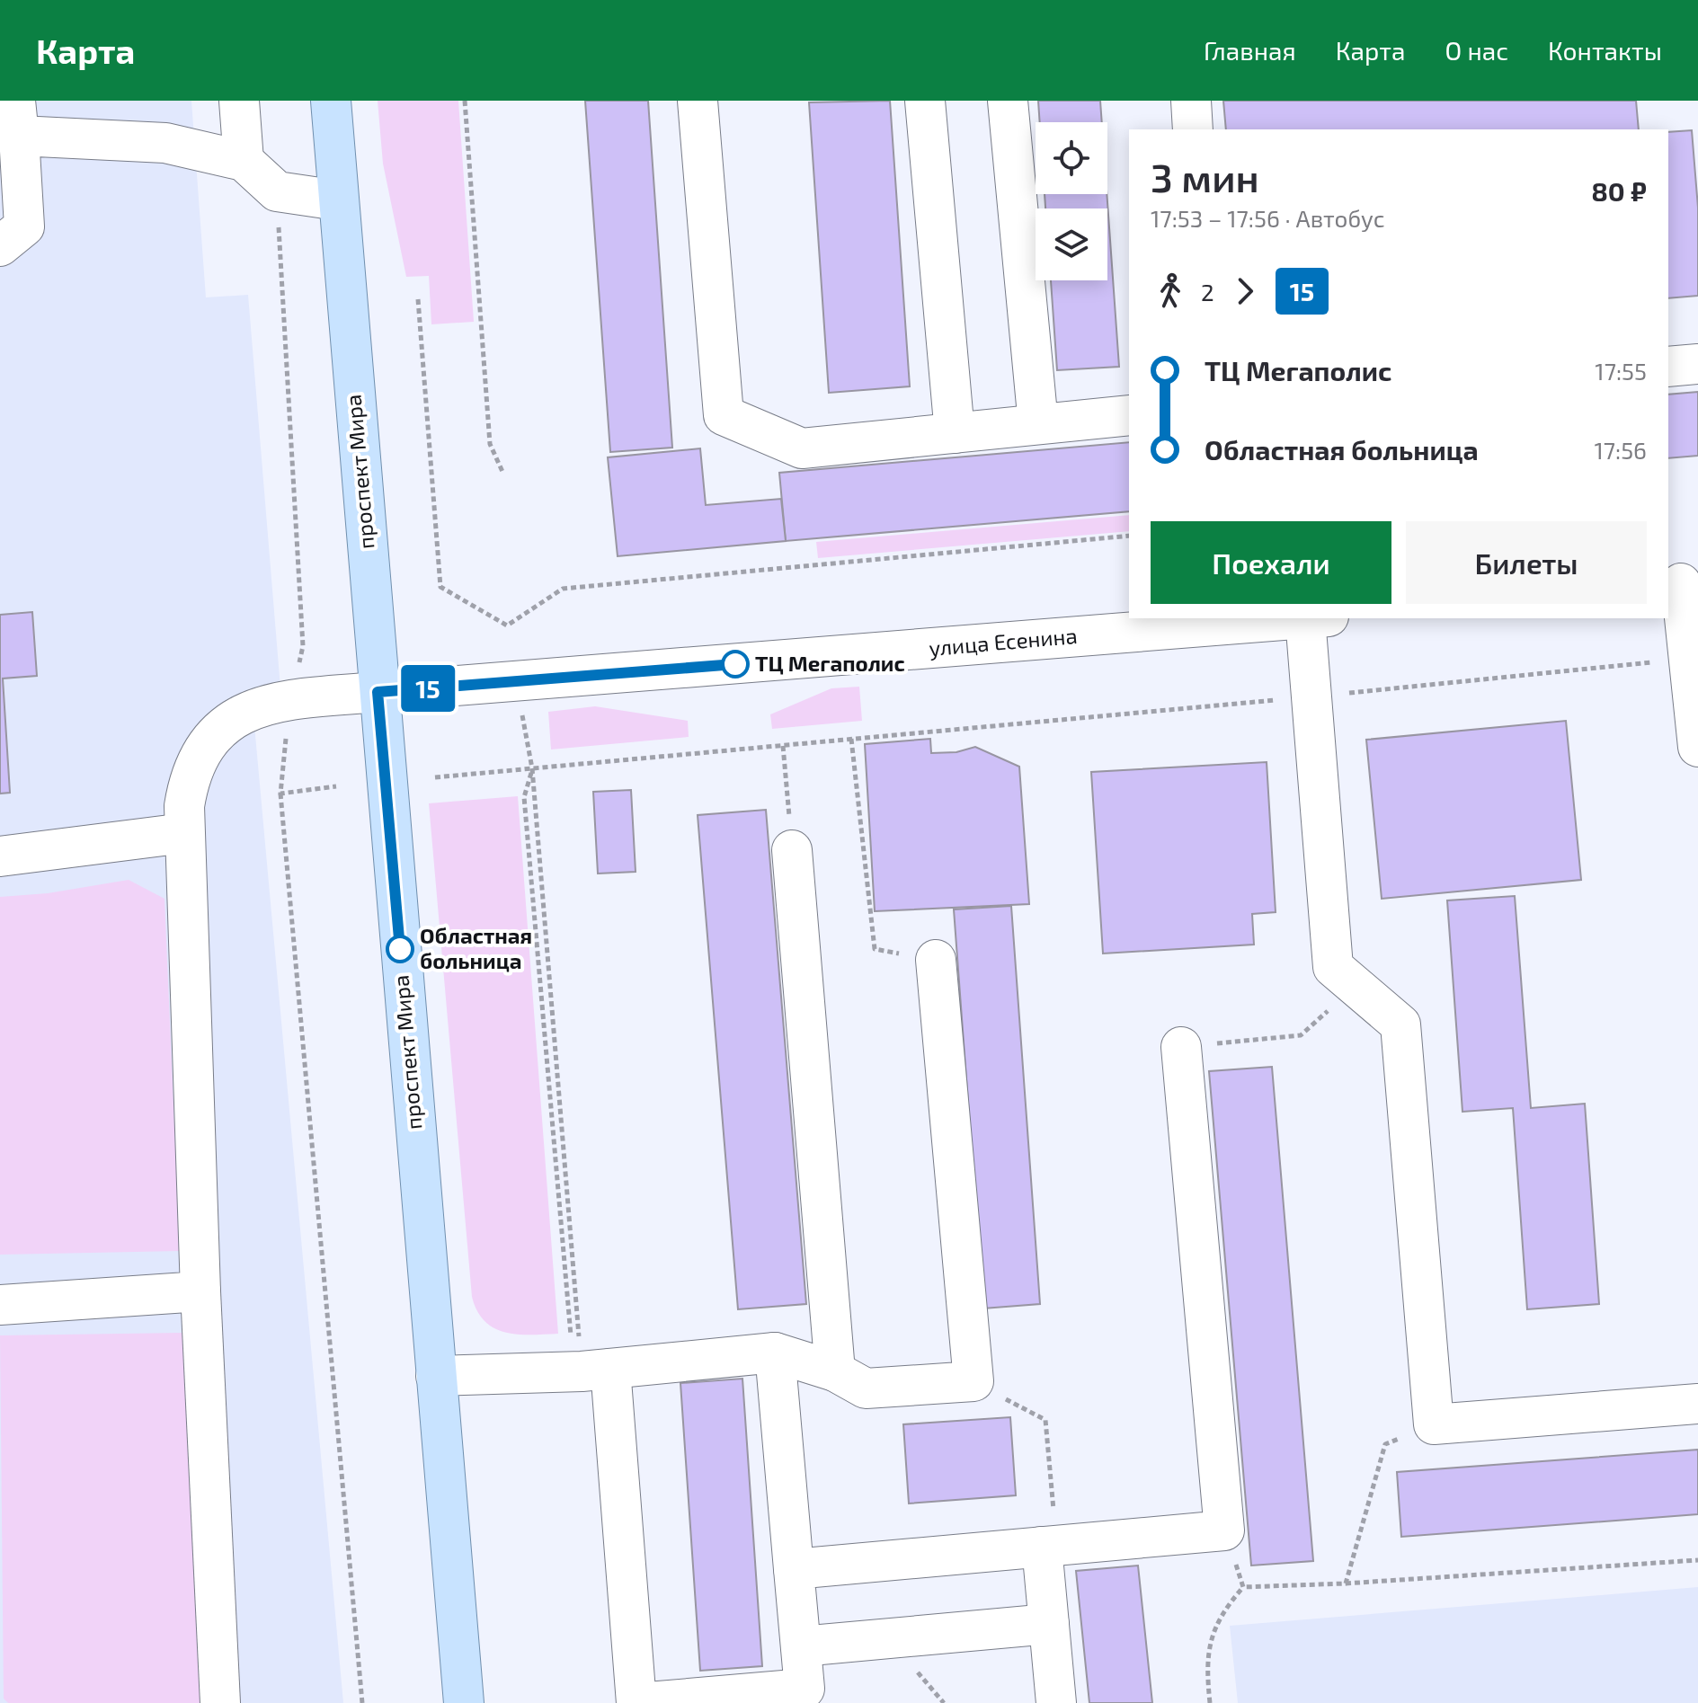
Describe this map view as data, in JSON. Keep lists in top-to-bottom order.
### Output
{
  "streets": {
    "main road": ["проспект Мира"],
    "street": ["улица Есенина"]
  },
  "crossings": [
    ["проспект Мира", "улица Есенина"]
  ],
  "places": ["ТЦ Мегаполис", "Областная больница"],
  "lines": ["bus line 15"],
  "page": {
    "header": "Карта",
    "nav": [
      "Главная",
      "Карта",
      "О нас",
      "Контакты"
    ],
    "on_map": "15",
    "heading": ["3 мин", "17:53 – 17:56 · Автобус", "80 ₽"],
    "legs": ["2", "15"],
    "list": [
      {
        "name": "ТЦ Мегаполис",
        "value": "17:55"
      },
      {
        "name": "Областная больница",
        "value": "17:56"
      }
    ],
    "buttons": ["Поехали", "Билеты"]
  }
}
